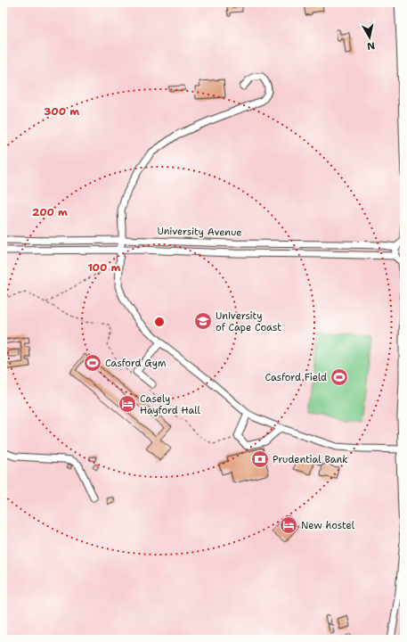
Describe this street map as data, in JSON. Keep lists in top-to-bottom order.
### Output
{
  "streets": {
    "street": ["University Avenue"]
  },
  "places": {
    "school or university": ["University of Cape Coast"],
    "sports": ["Casford Gym", "Casford Field"],
    "hotel": ["Casely Hayford Hall", "New hostel"],
    "bank": ["Prudential Bank"]
  },
  "north": "bottom",
  "rings": ["300 m", "200 m", "100 m"]
}
